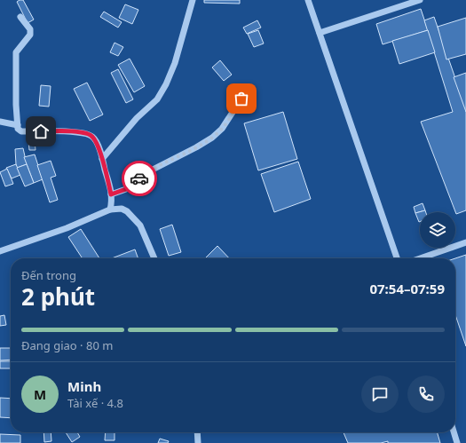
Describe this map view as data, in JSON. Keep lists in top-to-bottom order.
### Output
{
  "page": {
    "heading": ["2 phút", "Đến trong", "07:54–07:59"],
    "panel": ["Minh", "Tài xế · 4.8"],
    "bar": "Đang giao · 80 m",
    "round": "M"
  }
}
